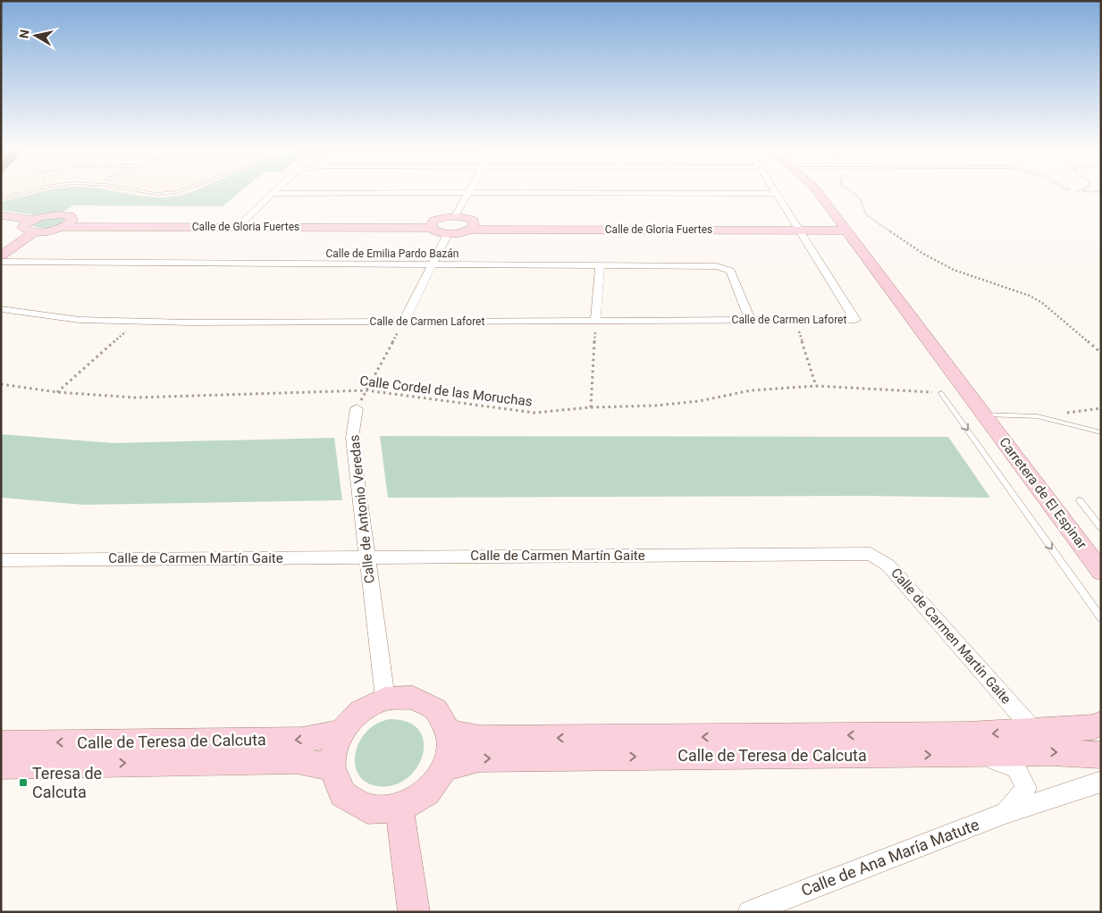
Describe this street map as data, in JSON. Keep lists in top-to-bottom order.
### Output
{
  "streets": {
    "street": [
      "Calle de Gloria Fuertes",
      "Calle de Emilia Pardo Bazán",
      "Calle de Carmen Laforet",
      "Carretera de El Espinar",
      "Calle de Antonio Veredas",
      "Calle de Carmen Martín Gaite",
      "Calle de Teresa de Calcuta",
      "Calle de Ana María Matute"
    ],
    "path": ["Calle Cordel de las Moruchas"]
  },
  "crossings": [
    ["Calle de Gloria Fuertes", "Calle de Carmen Laforet"],
    ["Calle de Gloria Fuertes", "Carretera de El Espinar"],
    ["Calle de Emilia Pardo Bazán", "Calle de Carmen Laforet"],
    ["Calle de Antonio Veredas", "Calle de Carmen Martín Gaite"],
    ["Calle de Antonio Veredas", "Calle de Teresa de Calcuta"],
    ["Calle de Carmen Martín Gaite", "Calle de Teresa de Calcuta"],
    ["Calle de Teresa de Calcuta", "Calle de Ana María Matute"]
  ],
  "places": {
    "transit": ["Teresa de Calcuta"]
  },
  "north": "left"
}
